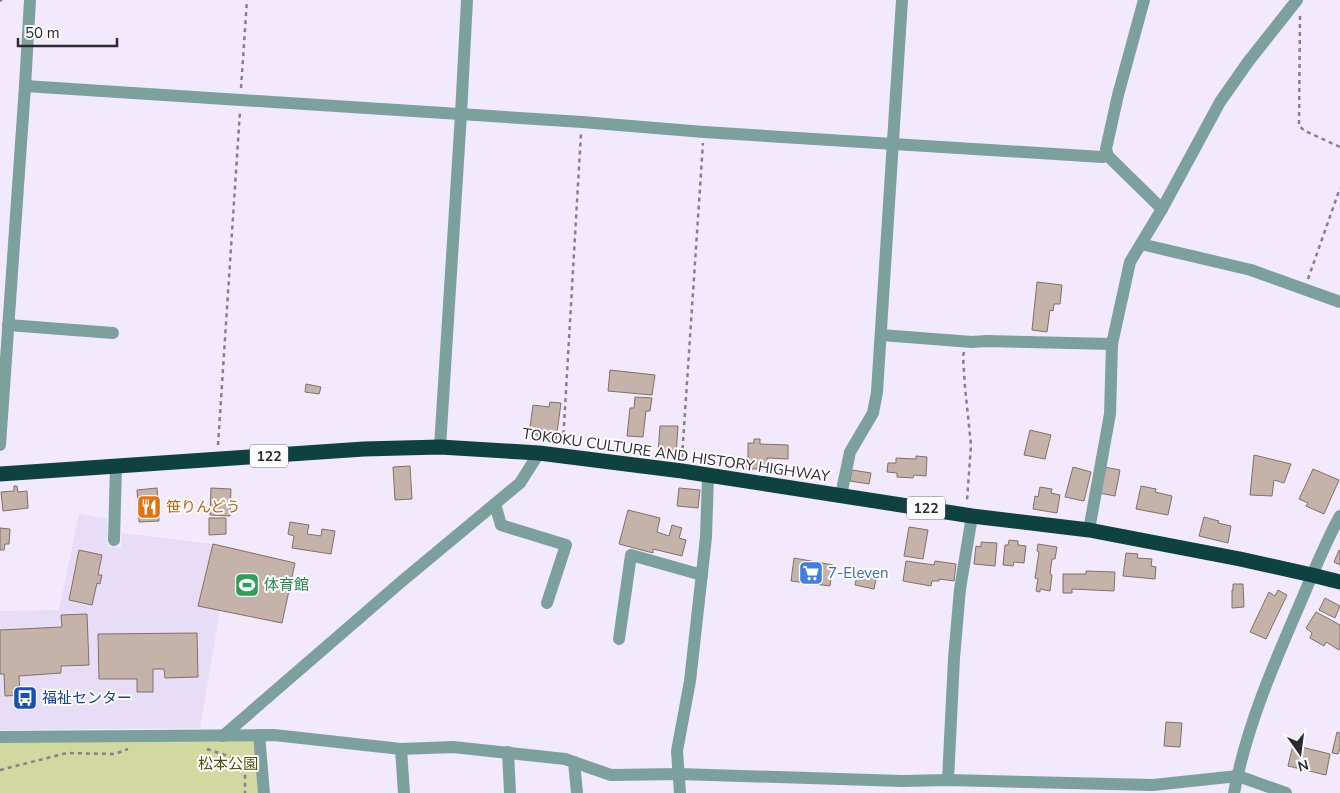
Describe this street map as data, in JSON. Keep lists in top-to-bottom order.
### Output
{
  "streets": {
    "highway": ["TOKOKU CULTURE AND HISTORY HIGHWAY", "122"]
  },
  "parks": ["松本公園"],
  "places": {
    "restaurant": ["笹りんどう"],
    "supermarket": ["7-Eleven"],
    "sports": ["体育館"],
    "bus stop": ["福祉センター"]
  },
  "scale_bar": "50 m",
  "north": "bottom"
}
